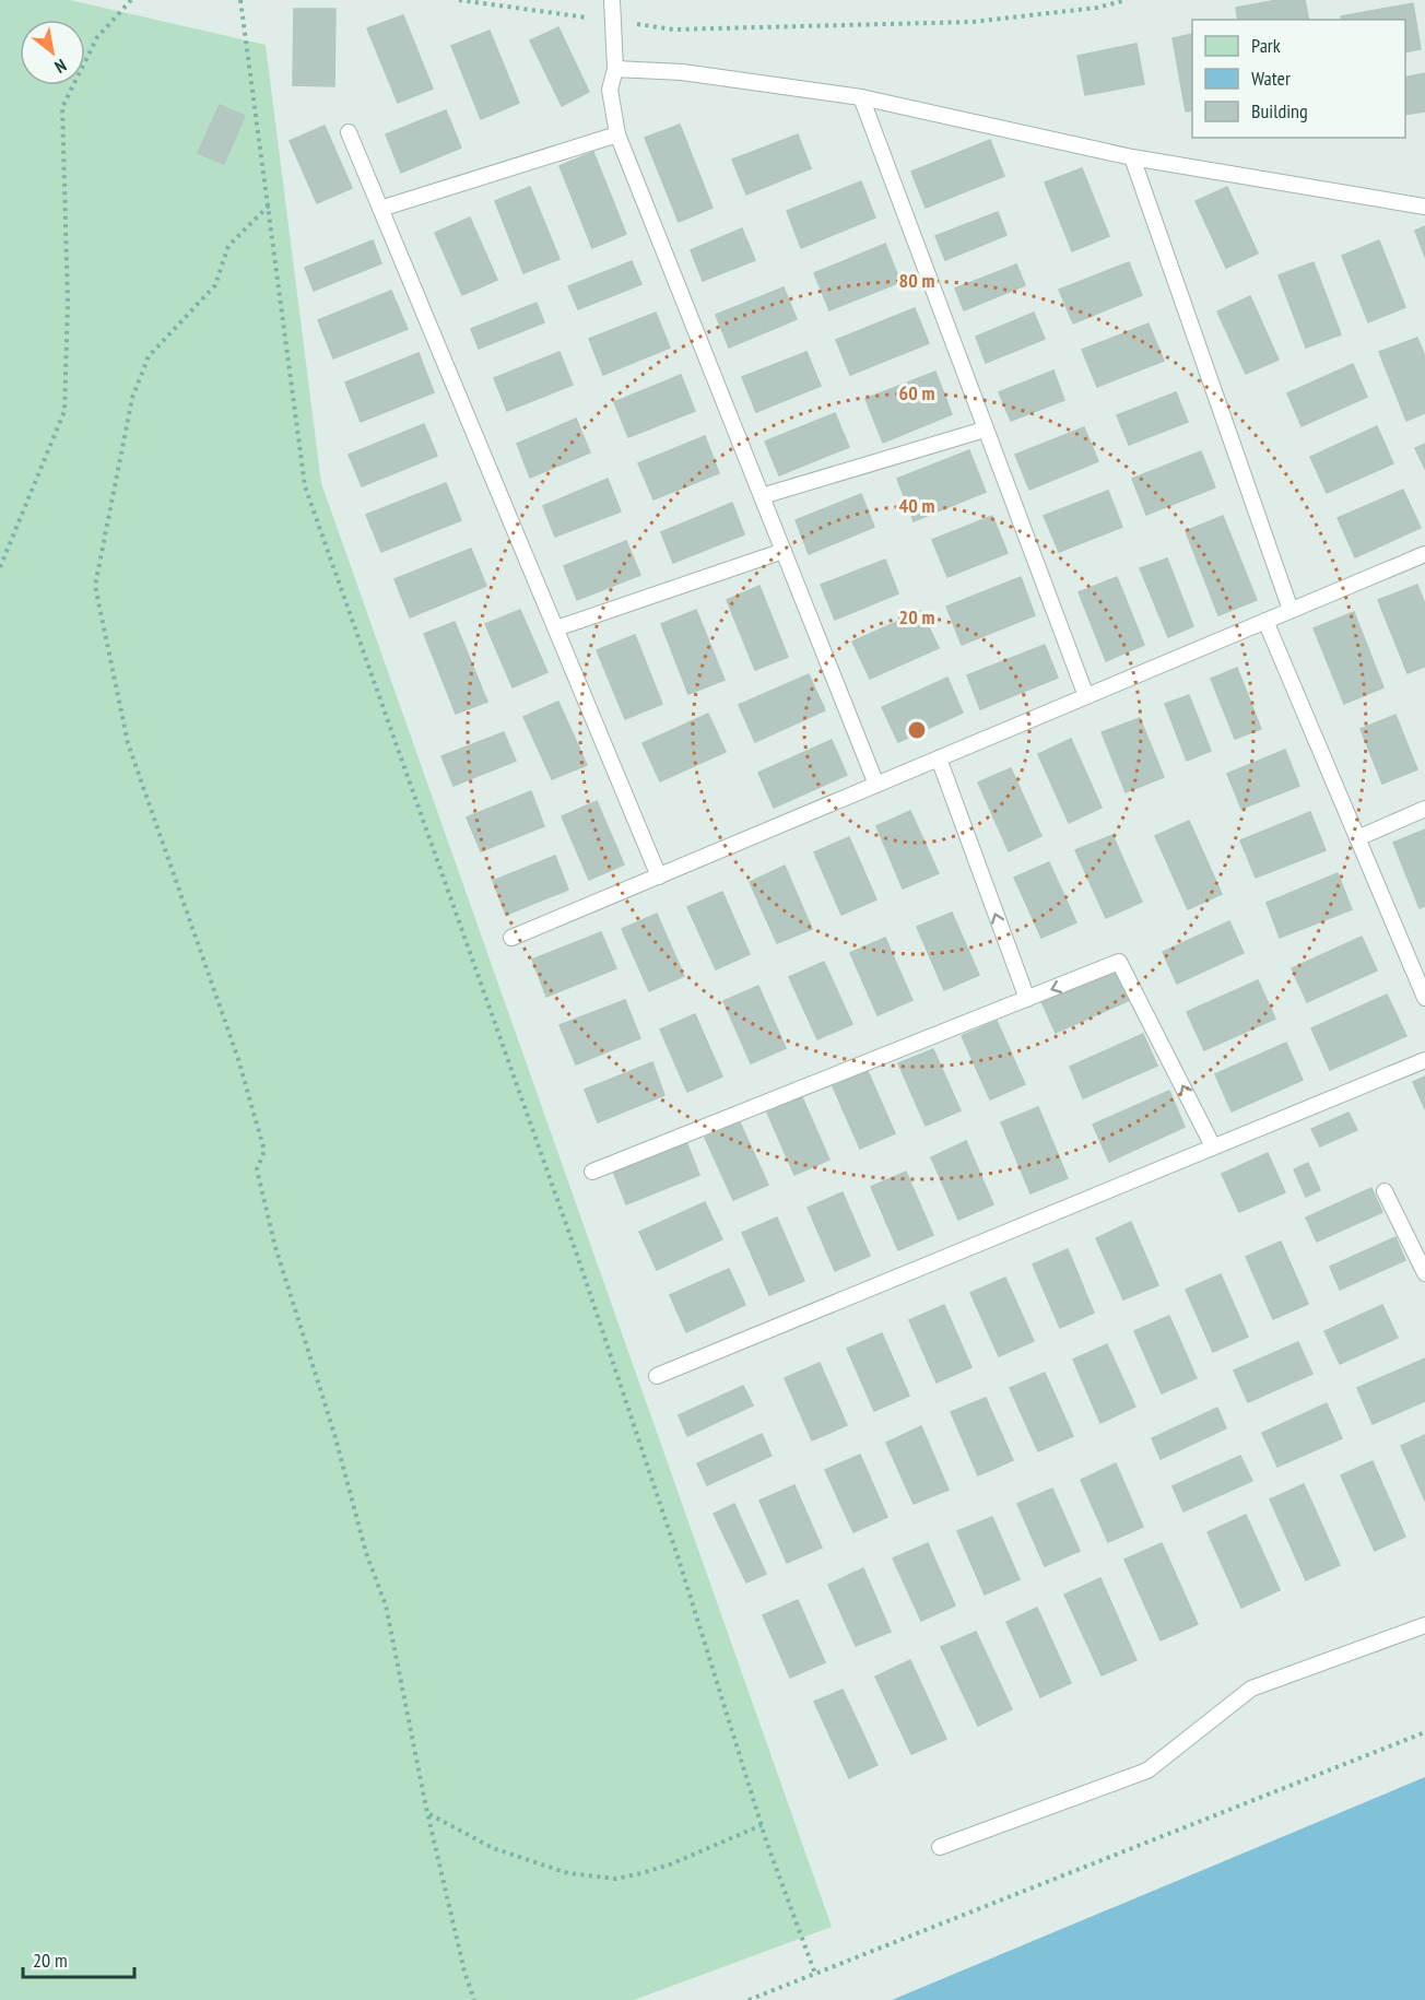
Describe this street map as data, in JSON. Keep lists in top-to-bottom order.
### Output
{
  "legend": ["Park", "Water", "Building"],
  "scale_bar": "20 m",
  "north": "bottom right",
  "rings": [
    "80 m",
    "60 m",
    "40 m",
    "20 m"
  ]
}
